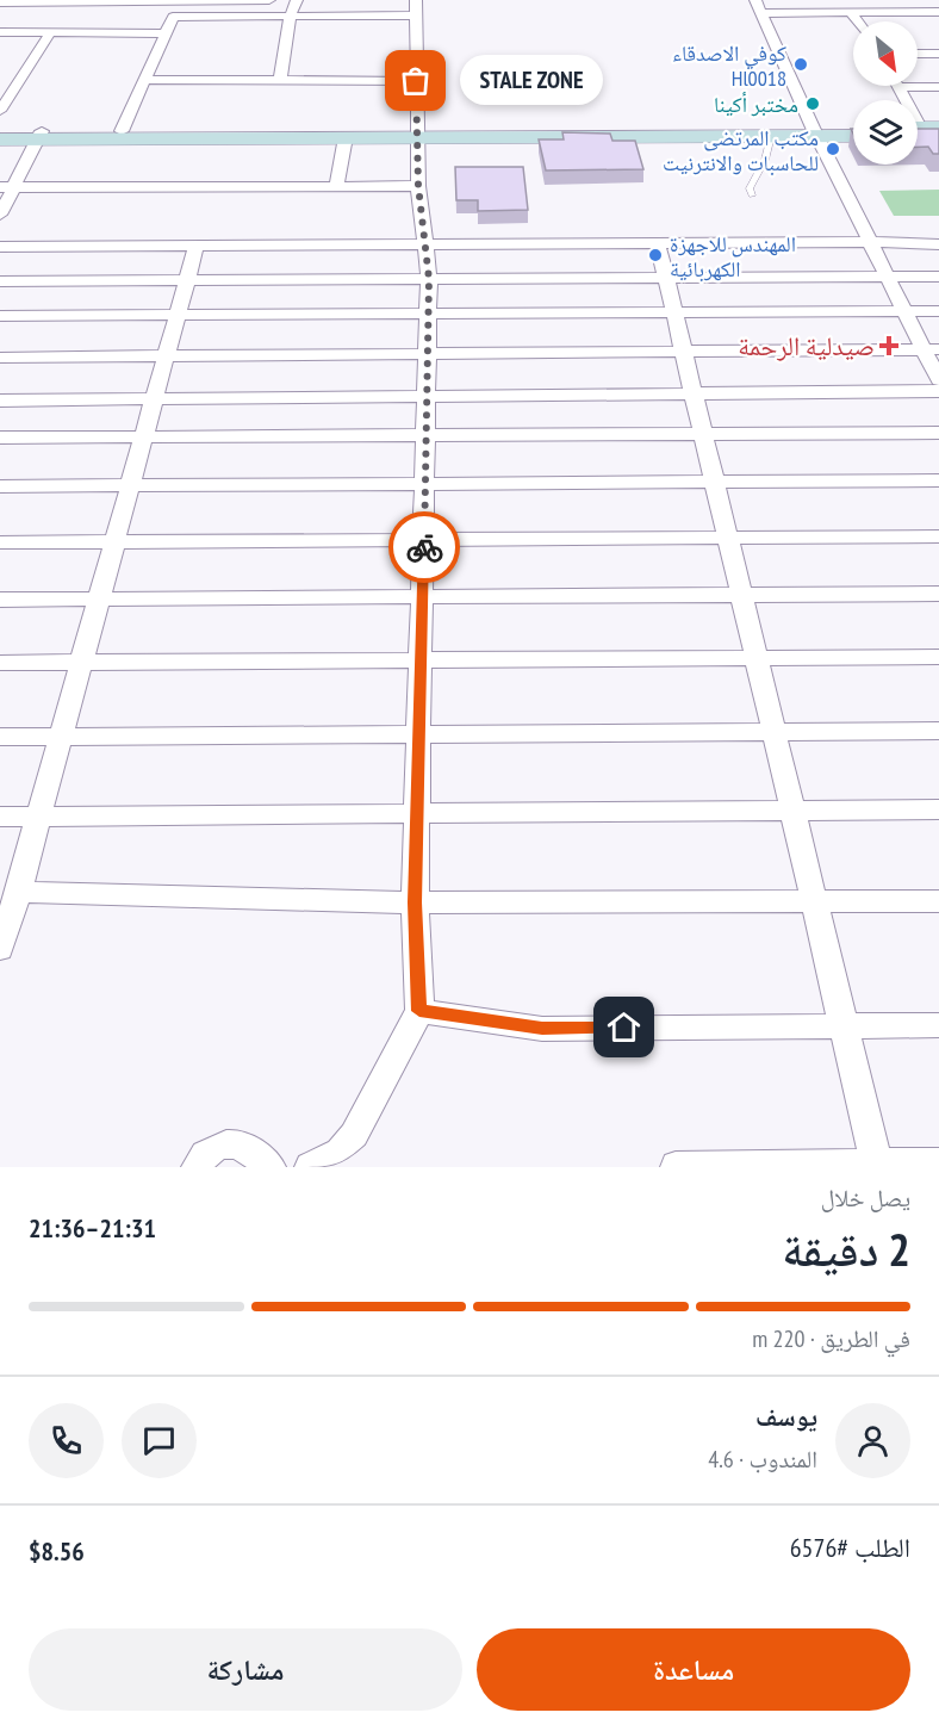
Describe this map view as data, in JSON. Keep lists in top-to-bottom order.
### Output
{
  "places": {
    "other": [
      "كوفي الاصدقاء Hl0018",
      "STALE ZONE",
      "مختبر أكينا",
      "مكتب المرتضى للحاسبات والانترنيت",
      "المهندس للاجهزة الكهربائية"
    ],
    "health": ["صيدلية الرحمة"]
  },
  "north": "bottom right",
  "page": {
    "bubble": "STALE ZONE",
    "heading": ["2 دقيقة", "يصل خلال", "21:31–21:36"],
    "panel": [
      "يوسف",
      "المندوب · 4.6",
      "الطلب #6576",
      "$8.56"
    ],
    "bar": "في الطريق · 220 m",
    "buttons": ["مساعدة", "مشاركة"]
  }
}
